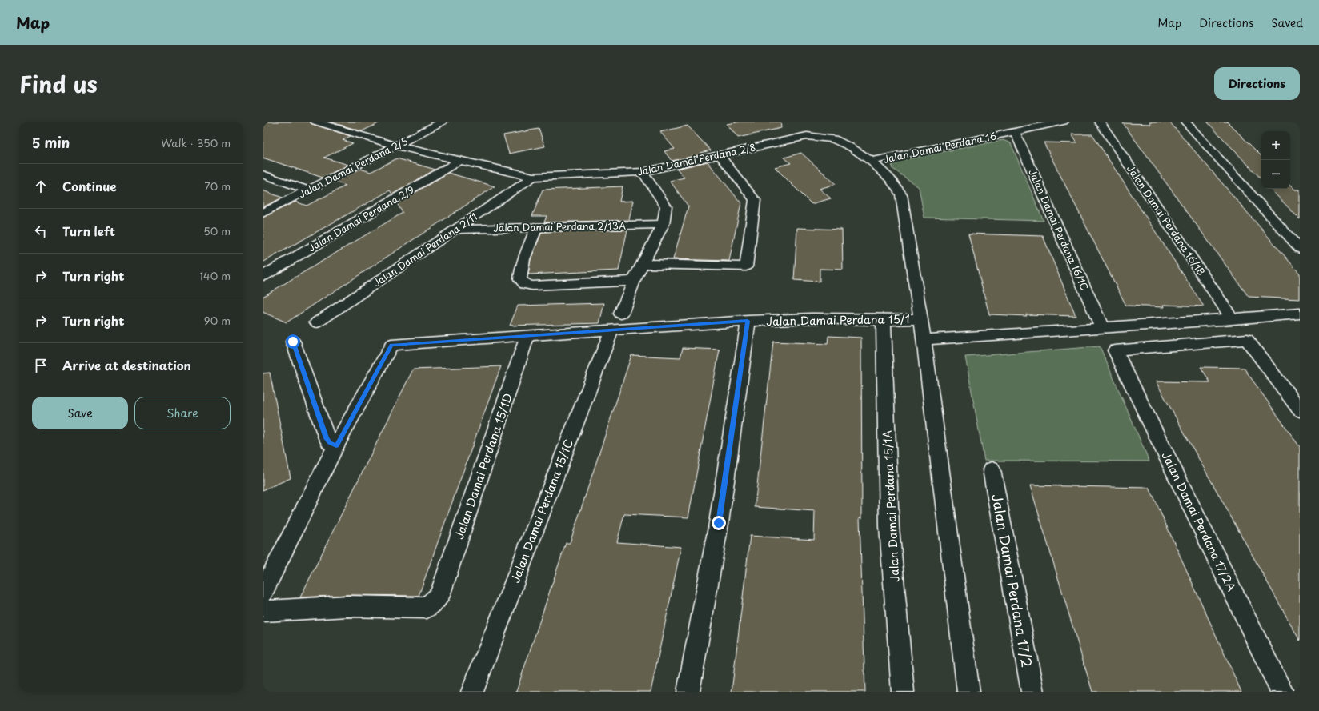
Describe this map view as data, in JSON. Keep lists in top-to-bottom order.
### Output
{
  "streets": {
    "street": [
      "Jalan Damai Perdana 16",
      "Jalan Damai Perdana 2/8",
      "Jalan Damai Perdana 2/5",
      "Jalan Damai Perdana 2/9",
      "Jalan Damai Perdana 16/1B",
      "Jalan Damai Perdana 2/13A",
      "Jalan Damai Perdana 16/1C",
      "Jalan Damai Perdana 2/11",
      "Jalan Damai Perdana 15/1",
      "Jalan Damai Perdana 15/1D",
      "Jalan Damai Perdana 15/1A",
      "Jalan Damai Perdana 15/1C",
      "Jalan Damai Perdana 17/2A",
      "Jalan Damai Perdana 17/2"
    ]
  },
  "crossings": [
    ["Jalan Damai Perdana 16", "Jalan Damai Perdana 2/8"],
    ["Jalan Damai Perdana 16", "Jalan Damai Perdana 16/1C"],
    ["Jalan Damai Perdana 2/8", "Jalan Damai Perdana 2/5"],
    ["Jalan Damai Perdana 2/8", "Jalan Damai Perdana 2/9"],
    ["Jalan Damai Perdana 2/8", "Jalan Damai Perdana 2/11"],
    ["Jalan Damai Perdana 2/13A", "Jalan Damai Perdana 2/11"],
    ["Jalan Damai Perdana 15/1", "Jalan Damai Perdana 15/1D"],
    ["Jalan Damai Perdana 15/1", "Jalan Damai Perdana 15/1A"],
    ["Jalan Damai Perdana 15/1", "Jalan Damai Perdana 15/1C"]
  ],
  "page": {
    "header": "Map",
    "nav": ["Map", "Directions", "Saved"],
    "title": "Find us",
    "buttons": [
      "Directions",
      ["Save", "Share"]
    ],
    "heading": ["5 min", "Walk · 350 m"],
    "map_buttons": ["+", "−"],
    "list": [
      ["Continue", "70 m"],
      ["Turn left", "50 m"],
      ["Turn right", "140 m"],
      ["Turn right", "90 m"],
      "Arrive at destination"
    ]
  }
}
